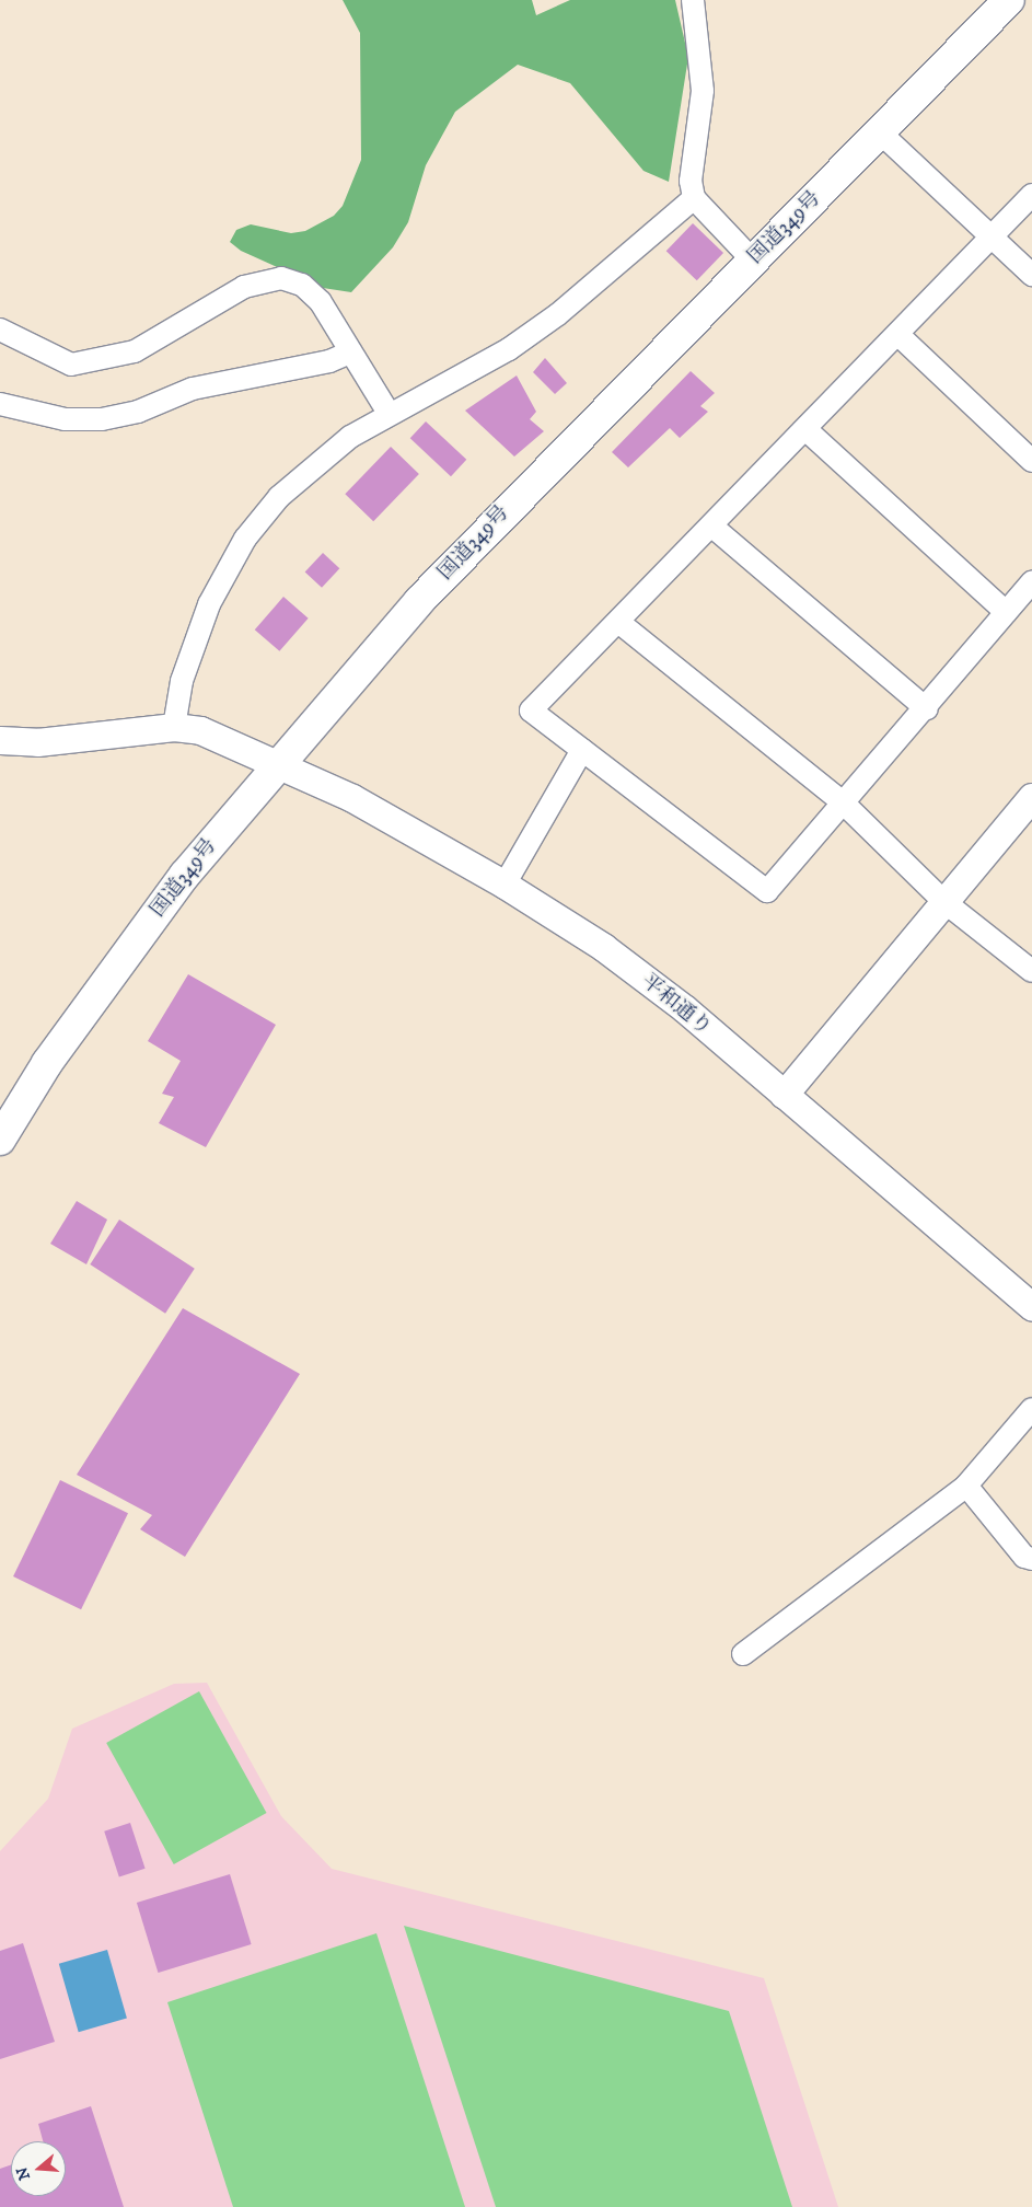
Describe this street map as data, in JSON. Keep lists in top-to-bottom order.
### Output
{
  "streets": {
    "highway": ["国道349号"],
    "street": ["平和通り"]
  },
  "crossings": [
    ["国道349号", "平和通り"]
  ],
  "north": "left"
}
